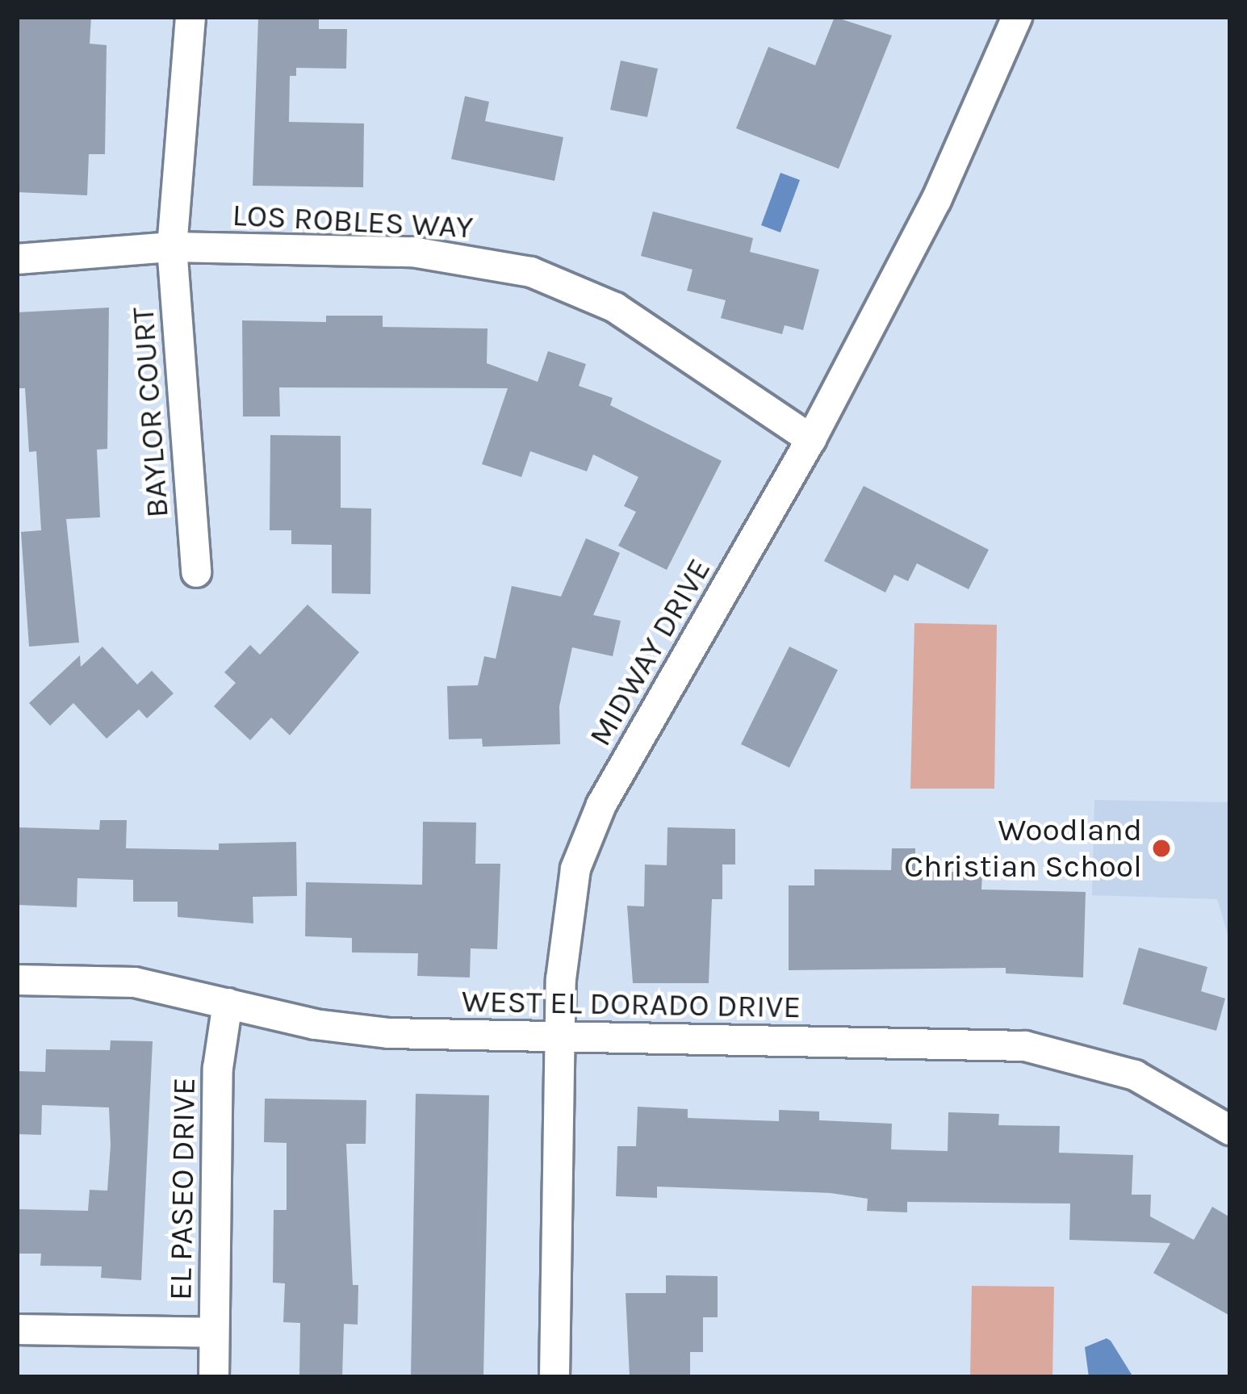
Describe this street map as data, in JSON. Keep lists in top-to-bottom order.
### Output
{
  "streets": {
    "street": [
      "LOS ROBLES WAY",
      "BAYLOR COURT",
      "MIDWAY DRIVE",
      "WEST EL DORADO DRIVE",
      "EL PASEO DRIVE"
    ]
  },
  "crossings": [
    ["LOS ROBLES WAY", "BAYLOR COURT"],
    ["LOS ROBLES WAY", "MIDWAY DRIVE"],
    ["MIDWAY DRIVE", "WEST EL DORADO DRIVE"],
    ["WEST EL DORADO DRIVE", "EL PASEO DRIVE"]
  ],
  "places": ["Woodland Christian School"]
}
